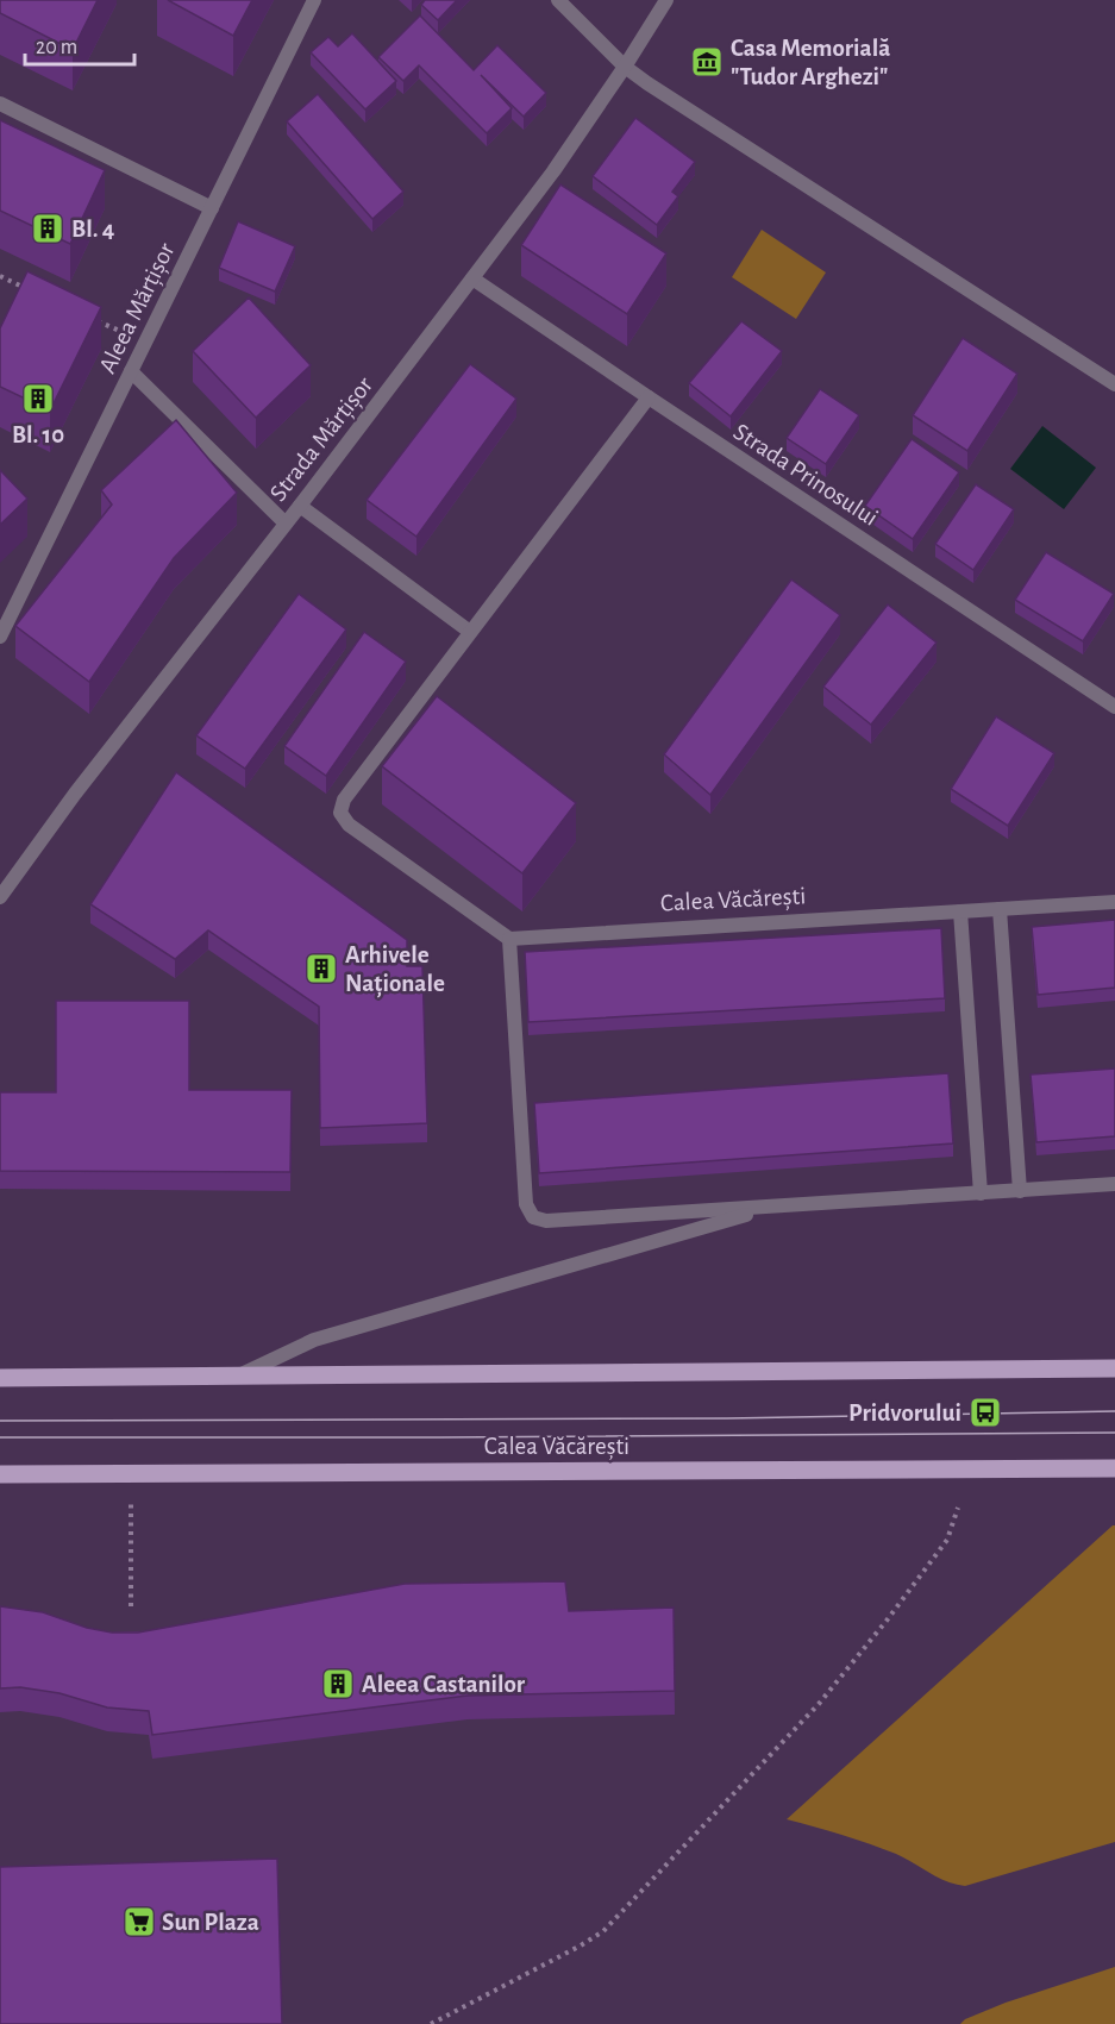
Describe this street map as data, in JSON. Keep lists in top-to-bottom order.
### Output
{
  "streets": {
    "main road": ["Calea Văcărești"],
    "street": ["Aleea Mărțișor", "Strada Mărțișor", "Strada Prinosului"]
  },
  "crossings": [
    ["Strada Mărțișor", "Strada Prinosului"]
  ],
  "places": {
    "museum": ["Casa Memorială \"Tudor Arghezi\""],
    "building": [
      "Bl. 4",
      "Bl. 10",
      "Arhivele Naționale",
      "Aleea Castanilor"
    ],
    "bus stop": ["Pridvorului"],
    "supermarket": ["Sun Plaza"]
  },
  "scale_bar": "20 m"
}
